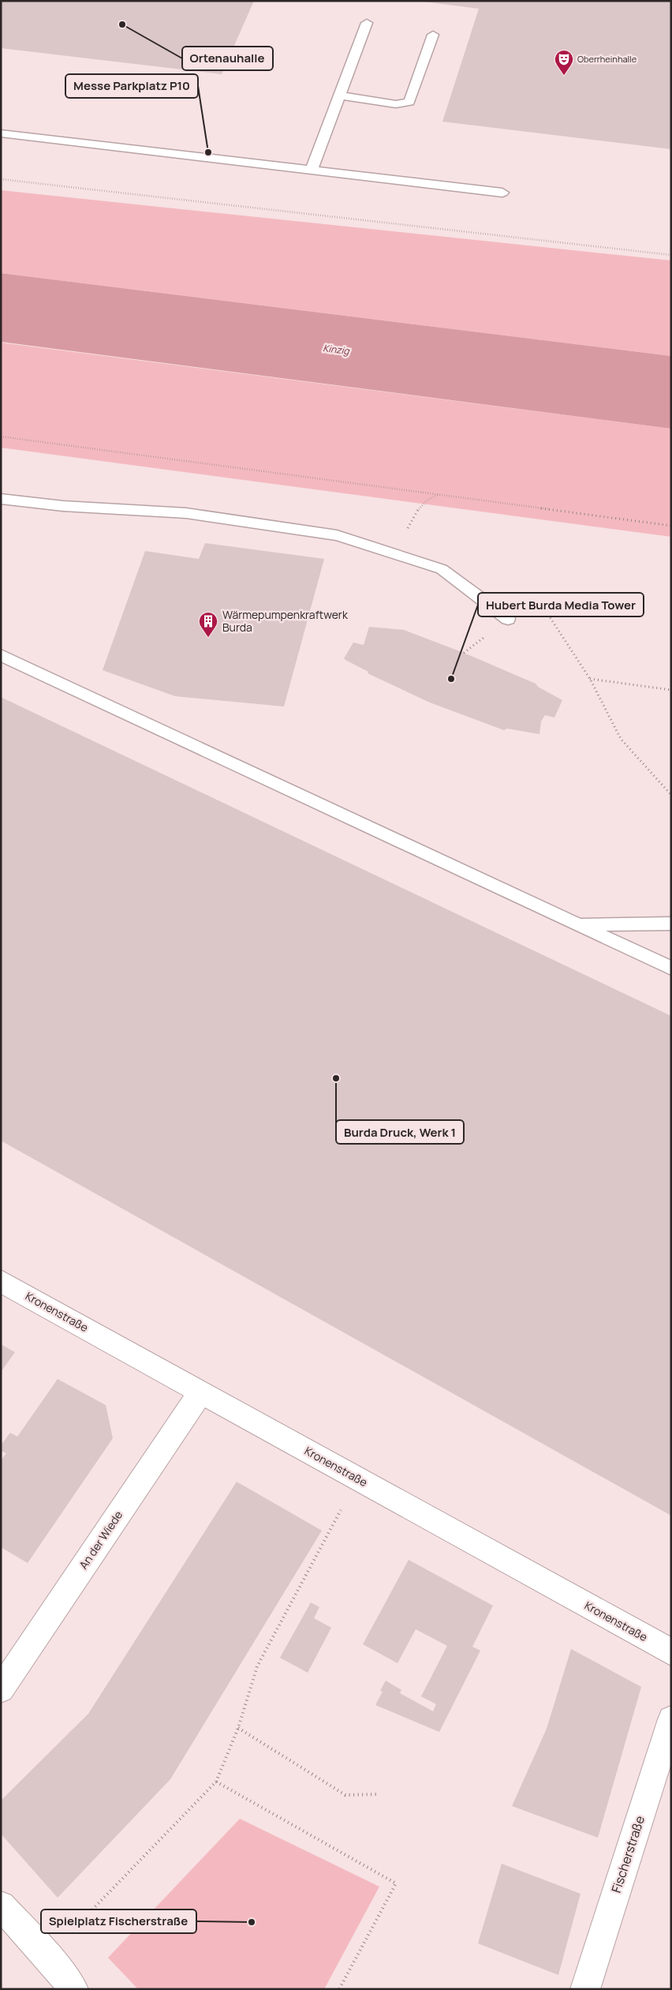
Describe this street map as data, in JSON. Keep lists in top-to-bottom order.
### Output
{
  "streets": {
    "street": ["Kronenstraße", "An der Wiede", "Fischerstraße"]
  },
  "crossings": [
    ["Kronenstraße", "An der Wiede"]
  ],
  "water": ["Kinzig"],
  "places": {
    "other": [
      "Ortenauhalle",
      "Messe Parkplatz P10",
      "Hubert Burda Media Tower",
      "Burda Druck, Werk 1",
      "Spielplatz Fischerstraße"
    ],
    "theatre": ["Oberrheinhalle"],
    "building": ["Wärmepumpenkraftwerk Burda"]
  }
}
